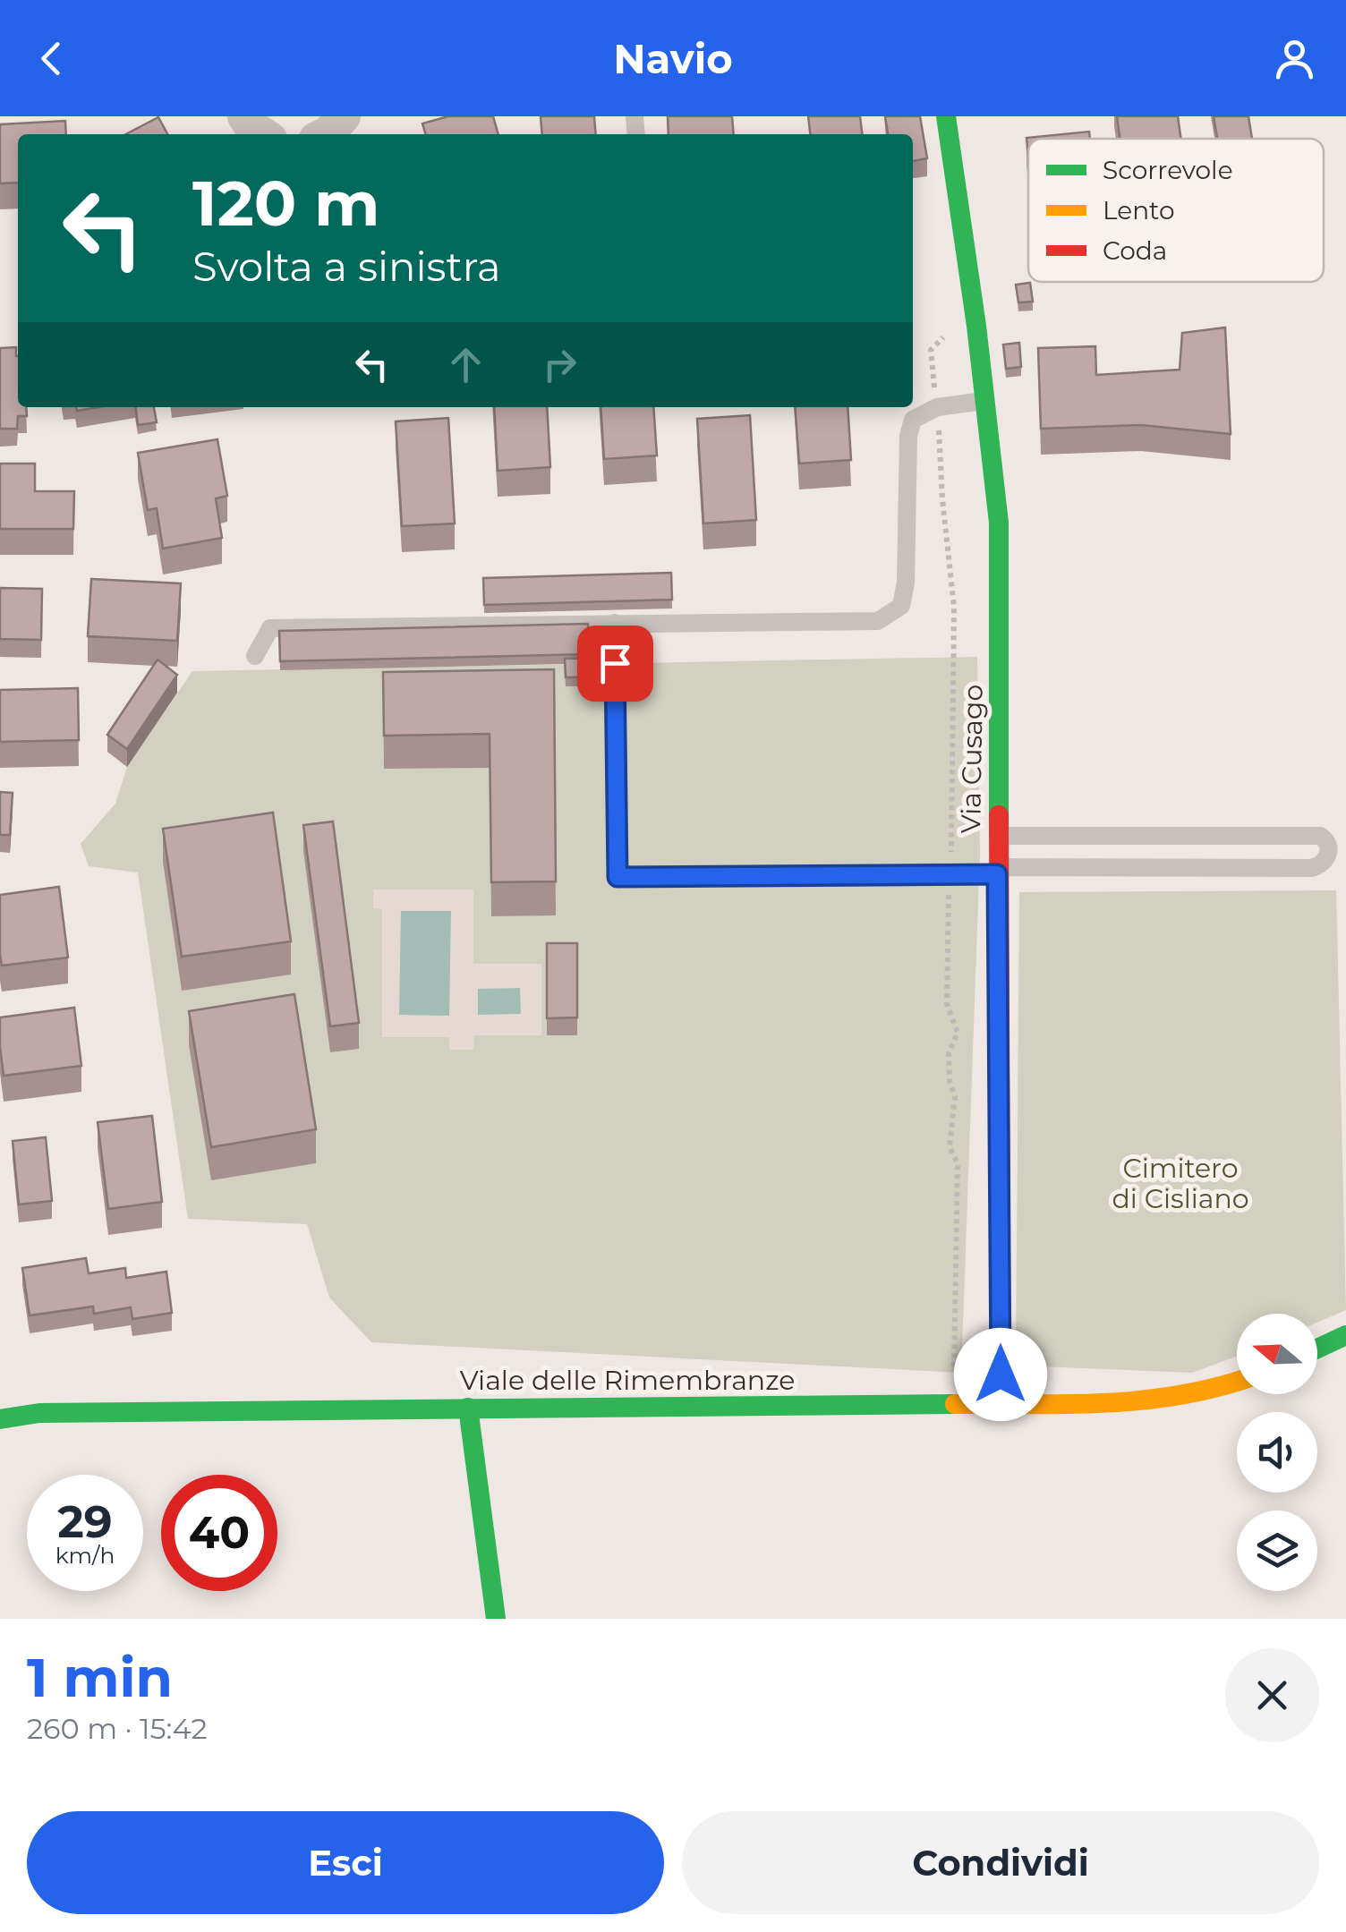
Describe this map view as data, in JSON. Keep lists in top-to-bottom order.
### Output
{
  "streets": {
    "street": ["Via Cusago", "Viale delle Rimembranze"]
  },
  "crossings": [
    ["Via Cusago", "Viale delle Rimembranze"]
  ],
  "parks": ["Cimitero di Cisliano"],
  "legend": ["Scorrevole", "Lento", "Coda"],
  "north": "left",
  "page": {
    "header": "Navio",
    "turn": ["120 m", "Svolta a sinistra"],
    "speed": "29 km/h",
    "limit": "40",
    "heading": ["1 min", "260 m · 15:42"],
    "buttons": ["Esci", "Condividi"]
  }
}
